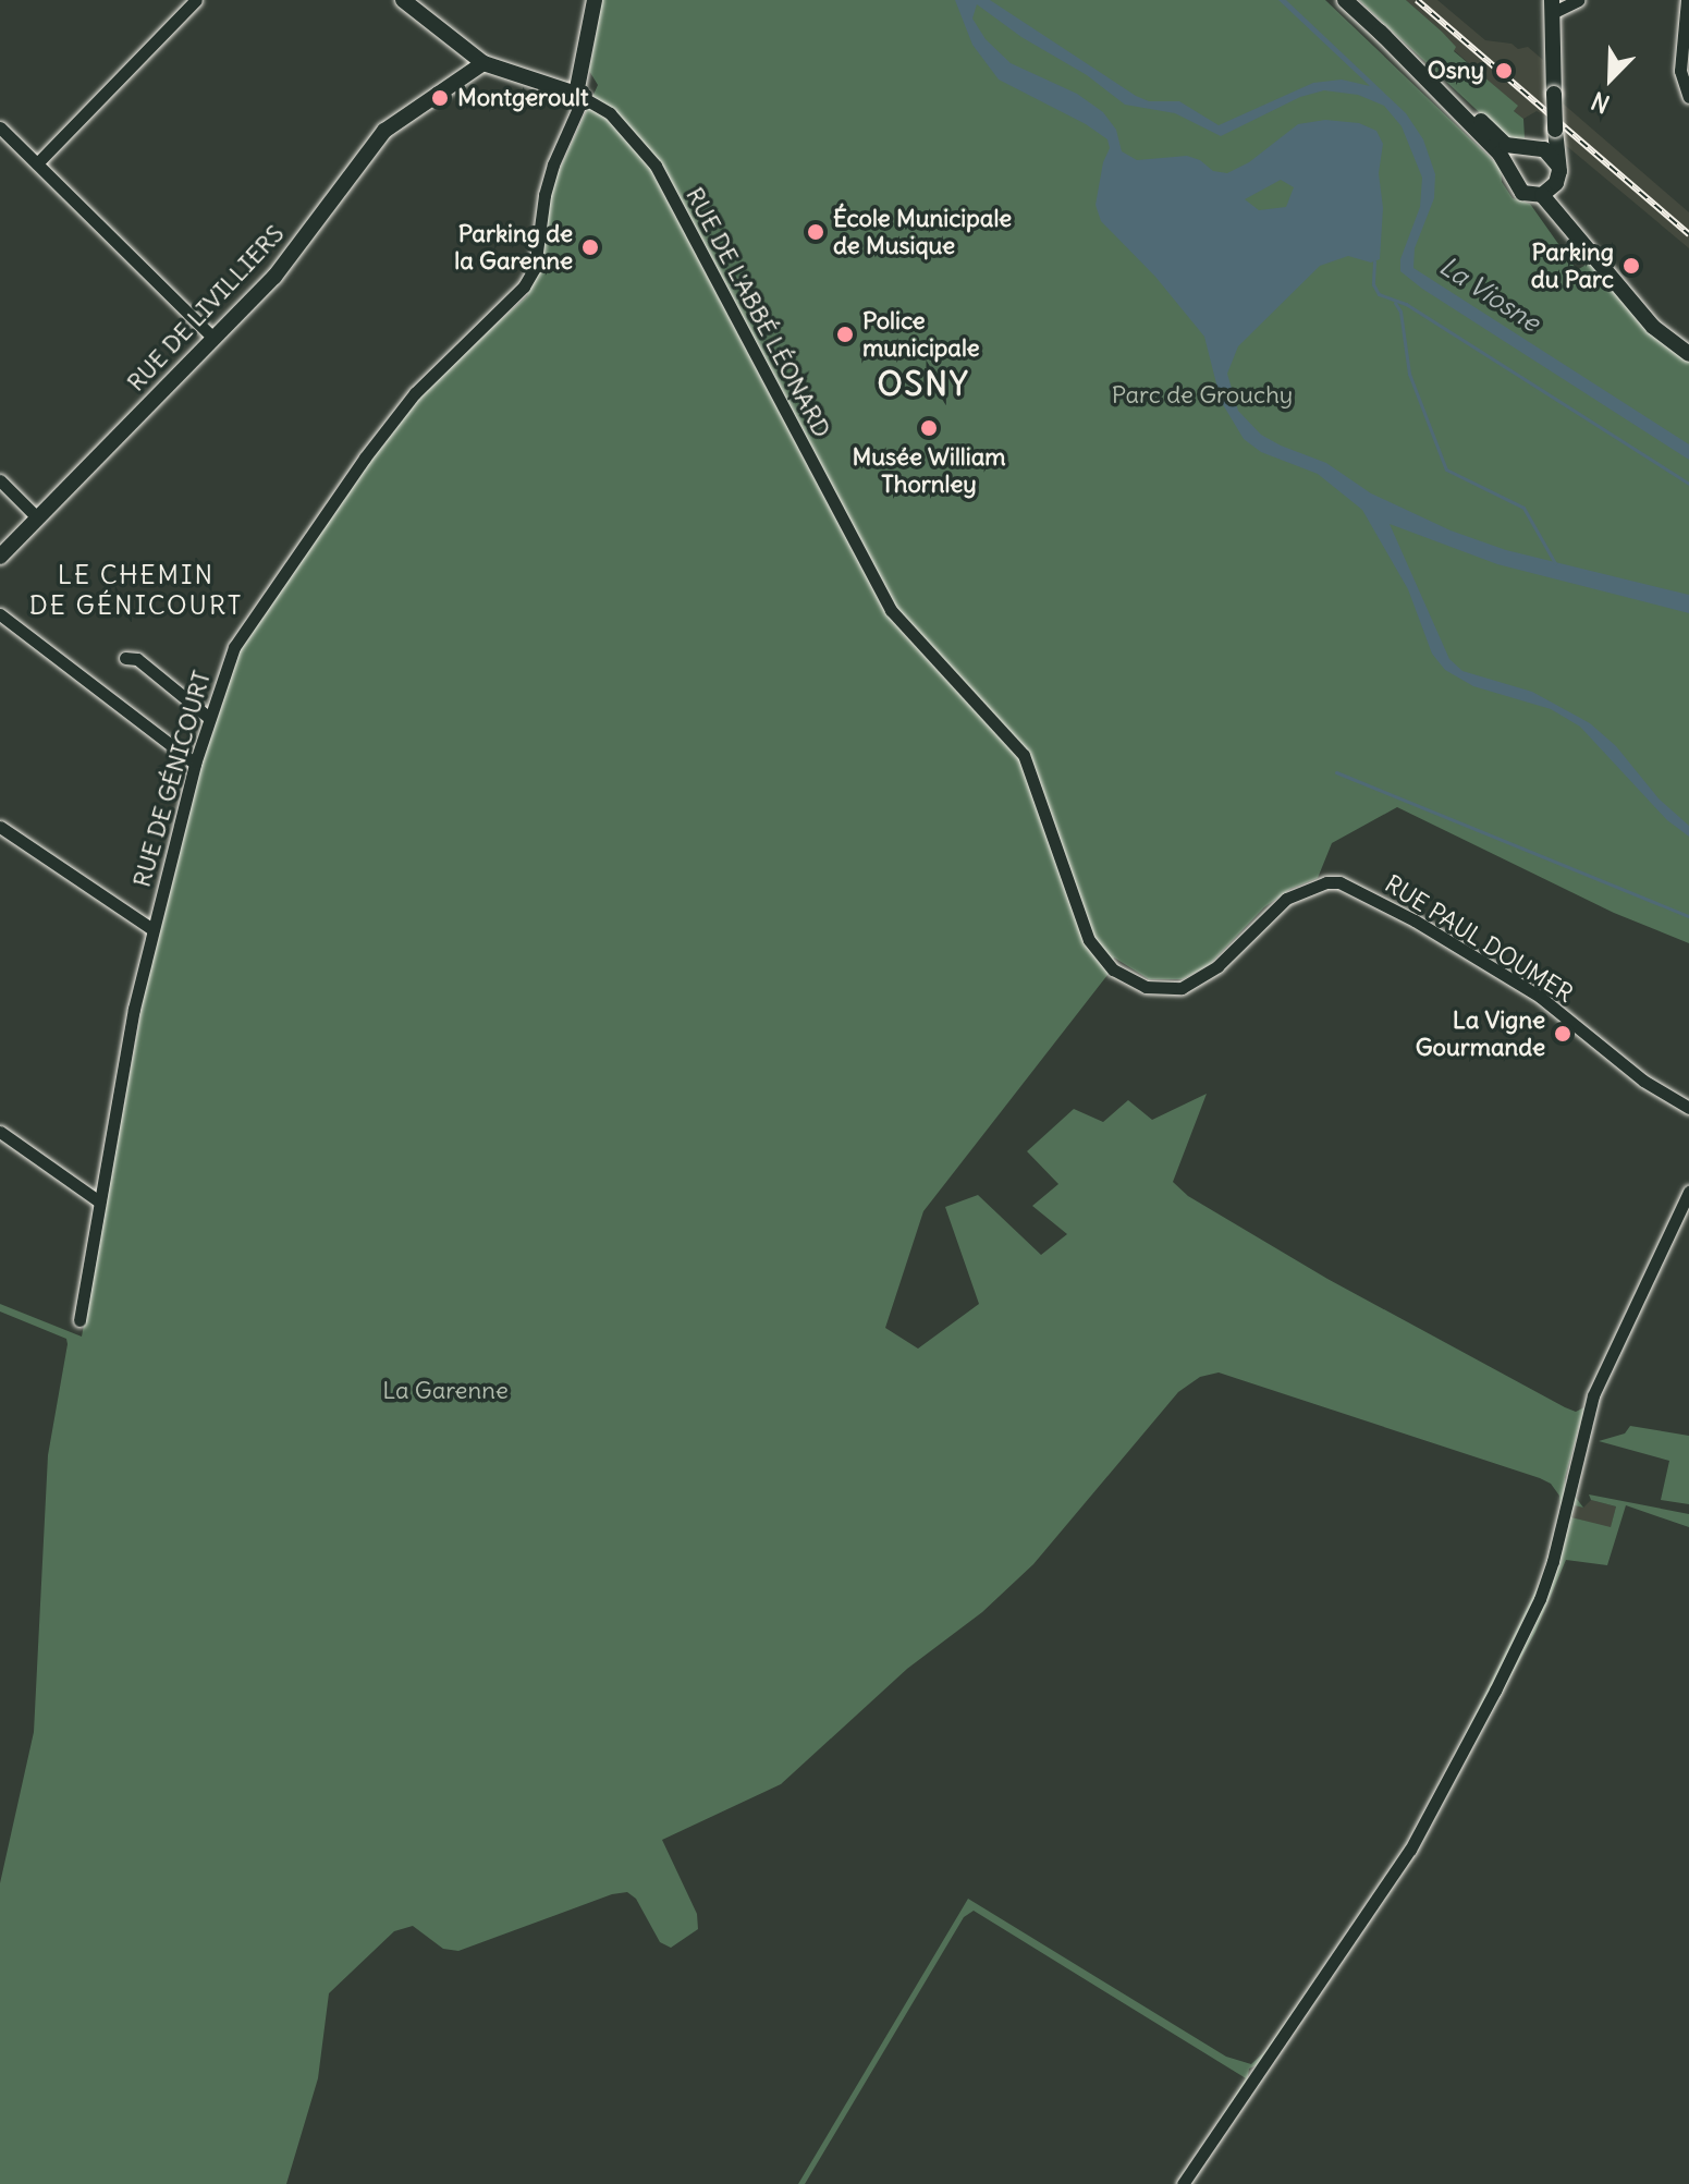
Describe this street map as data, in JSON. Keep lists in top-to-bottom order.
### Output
{
  "streets": {
    "street": [
      "RUE DE LIVILLIERS",
      "RUE DE L'ABBÉ LÉONARD",
      "RUE DE GÉNICOURT",
      "RUE PAUL DOUMER"
    ]
  },
  "crossings": [
    ["RUE DE L'ABBÉ LÉONARD", "RUE DE GÉNICOURT"],
    ["RUE DE L'ABBÉ LÉONARD", "RUE PAUL DOUMER"]
  ],
  "districts": ["OSNY", "LE CHEMIN DE GÉNICOURT"],
  "water": ["La Viosne"],
  "parks": ["Parc de Grouchy", "La Garenne"],
  "places": [
    "Osny",
    "Montgeroult",
    "École Municipale de Musique",
    "Parking de la Garenne",
    "Parking du Parc",
    "Police municipale",
    "Musée William Thornley",
    "La Vigne Gourmande"
  ],
  "north": "bottom left"
}
